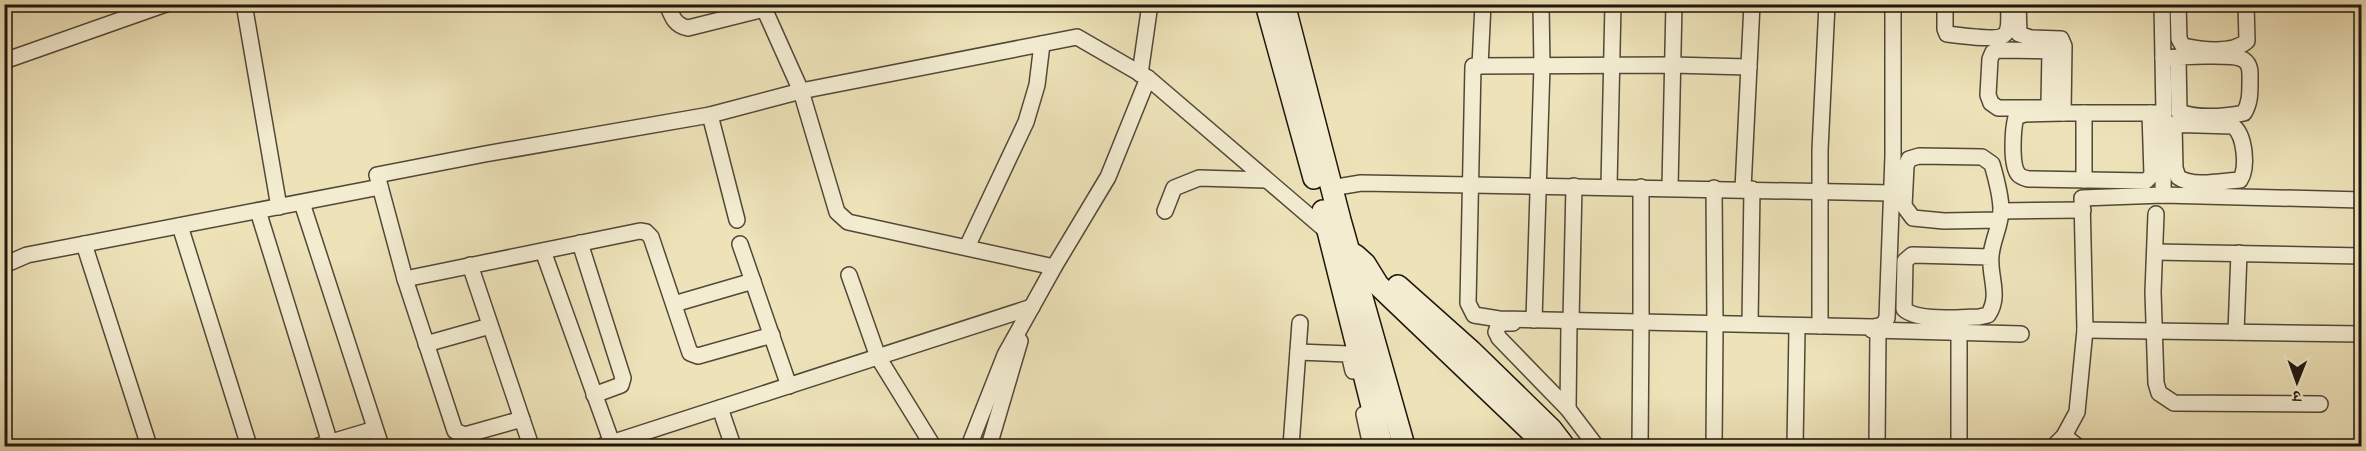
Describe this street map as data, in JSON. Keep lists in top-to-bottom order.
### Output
{
  "north": "bottom"
}
